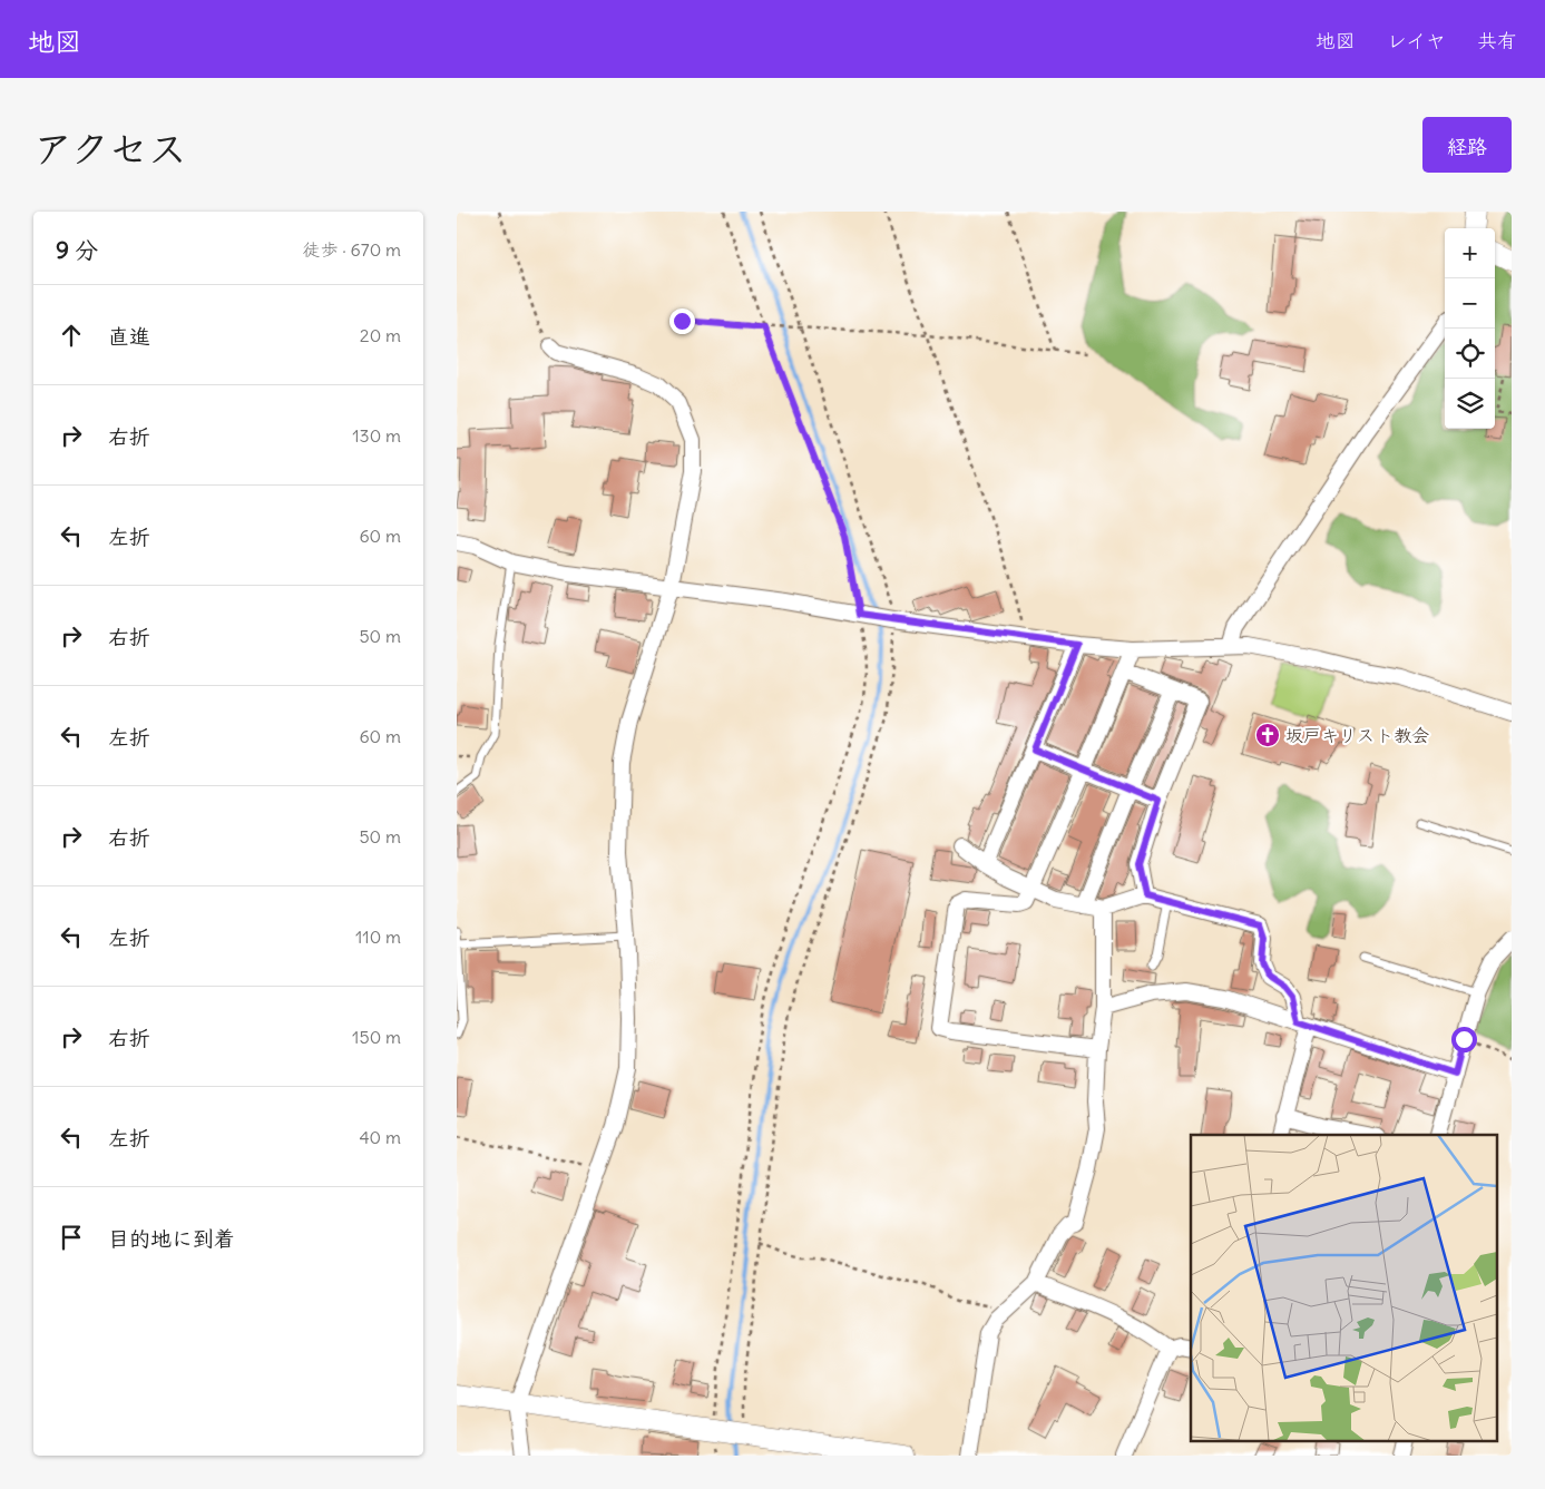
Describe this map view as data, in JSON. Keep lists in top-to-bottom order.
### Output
{
  "places": {
    "church": ["坂戸キリスト教会"]
  },
  "page": {
    "header": "地図",
    "nav": ["地図", "レイヤ", "共有"],
    "title": "アクセス",
    "buttons": "経路",
    "heading": ["9 分", "徒歩 · 670 m"],
    "map_buttons": ["+", "−"],
    "list": [
      ["直進", "20 m"],
      ["右折", "130 m"],
      ["左折", "60 m"],
      ["右折", "50 m"],
      ["左折", "60 m"],
      ["右折", "50 m"],
      ["左折", "110 m"],
      ["右折", "150 m"],
      ["左折", "40 m"],
      "目的地に到着"
    ]
  }
}
